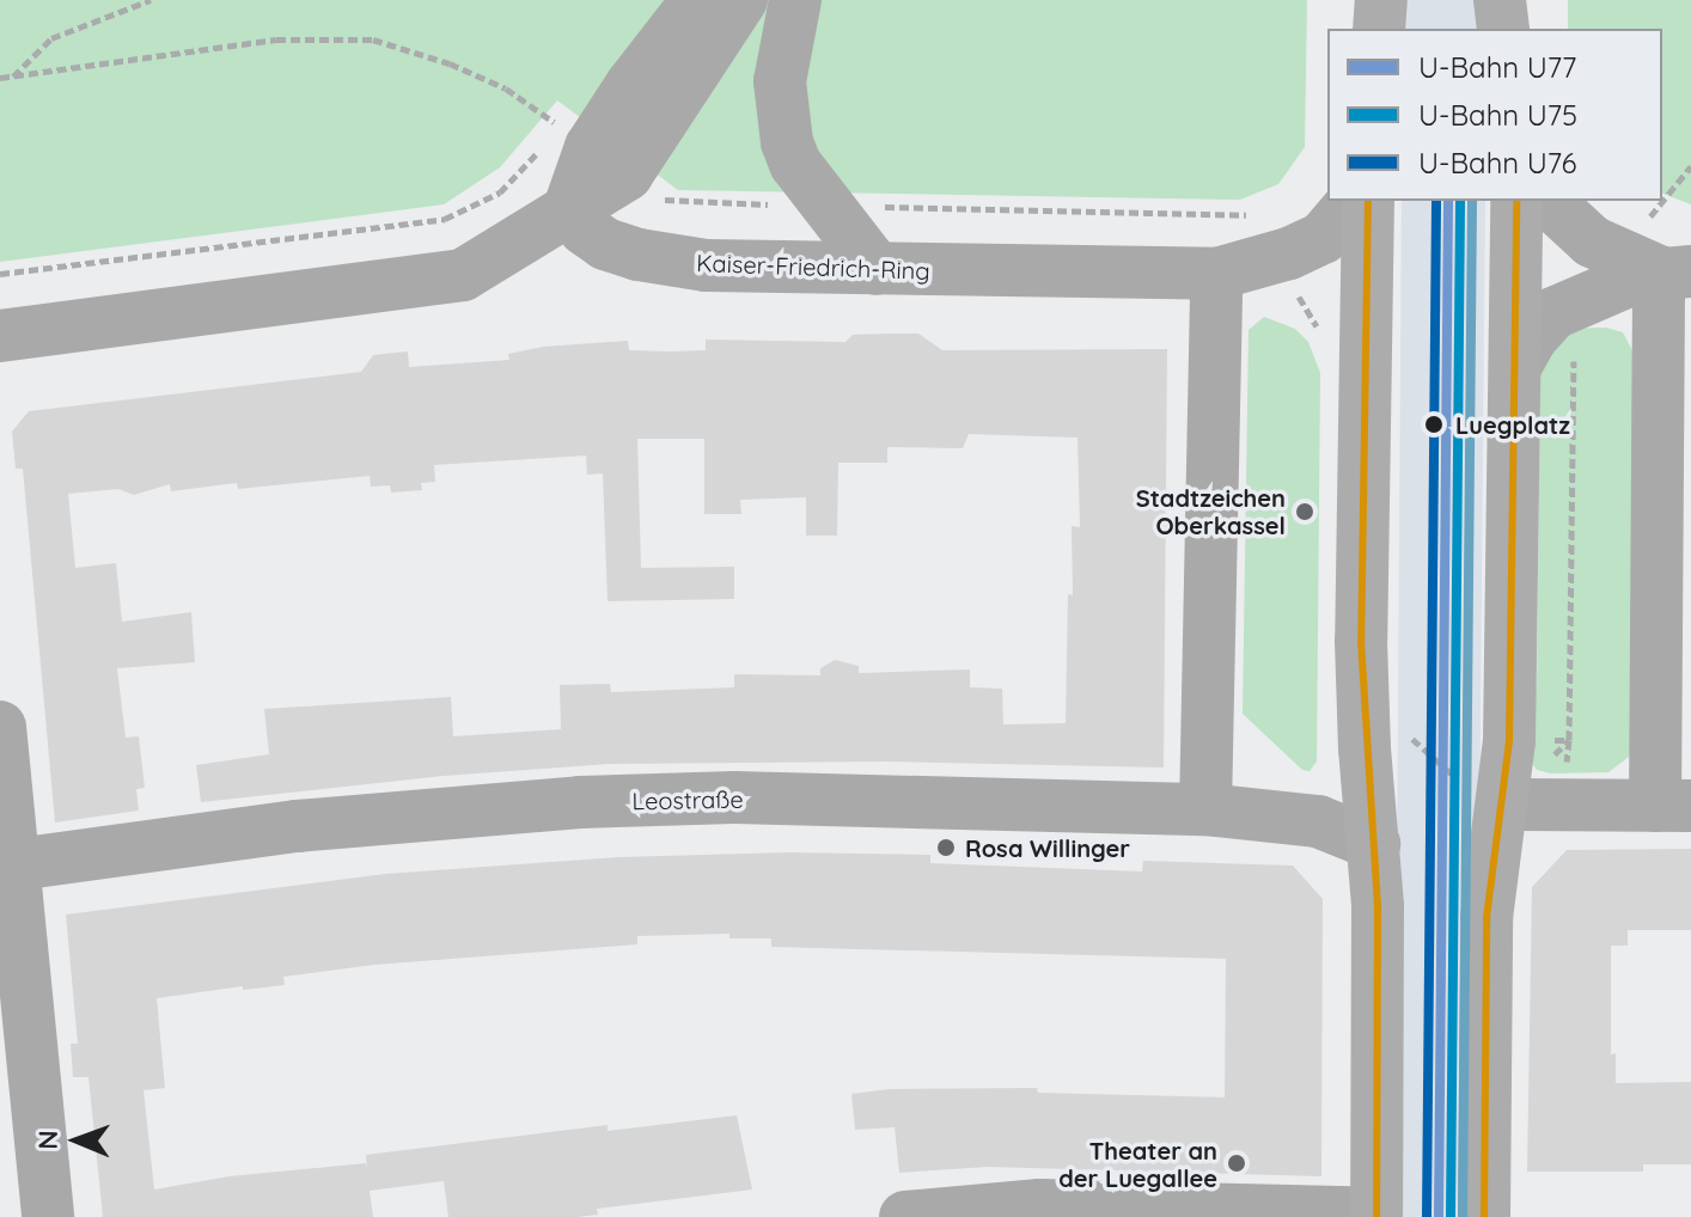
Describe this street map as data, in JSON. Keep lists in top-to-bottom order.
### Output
{
  "streets": {
    "street": ["Kaiser-Friedrich-Ring", "Leostraße"]
  },
  "places": [
    "Luegplatz",
    "Stadtzeichen Oberkassel",
    "Rosa Willinger",
    "Theater an der Luegallee"
  ],
  "lines": ["metro line U77", "metro line U75", "metro line U76"],
  "legend": ["U-Bahn U77", "U-Bahn U75", "U-Bahn U76"],
  "north": "left"
}
